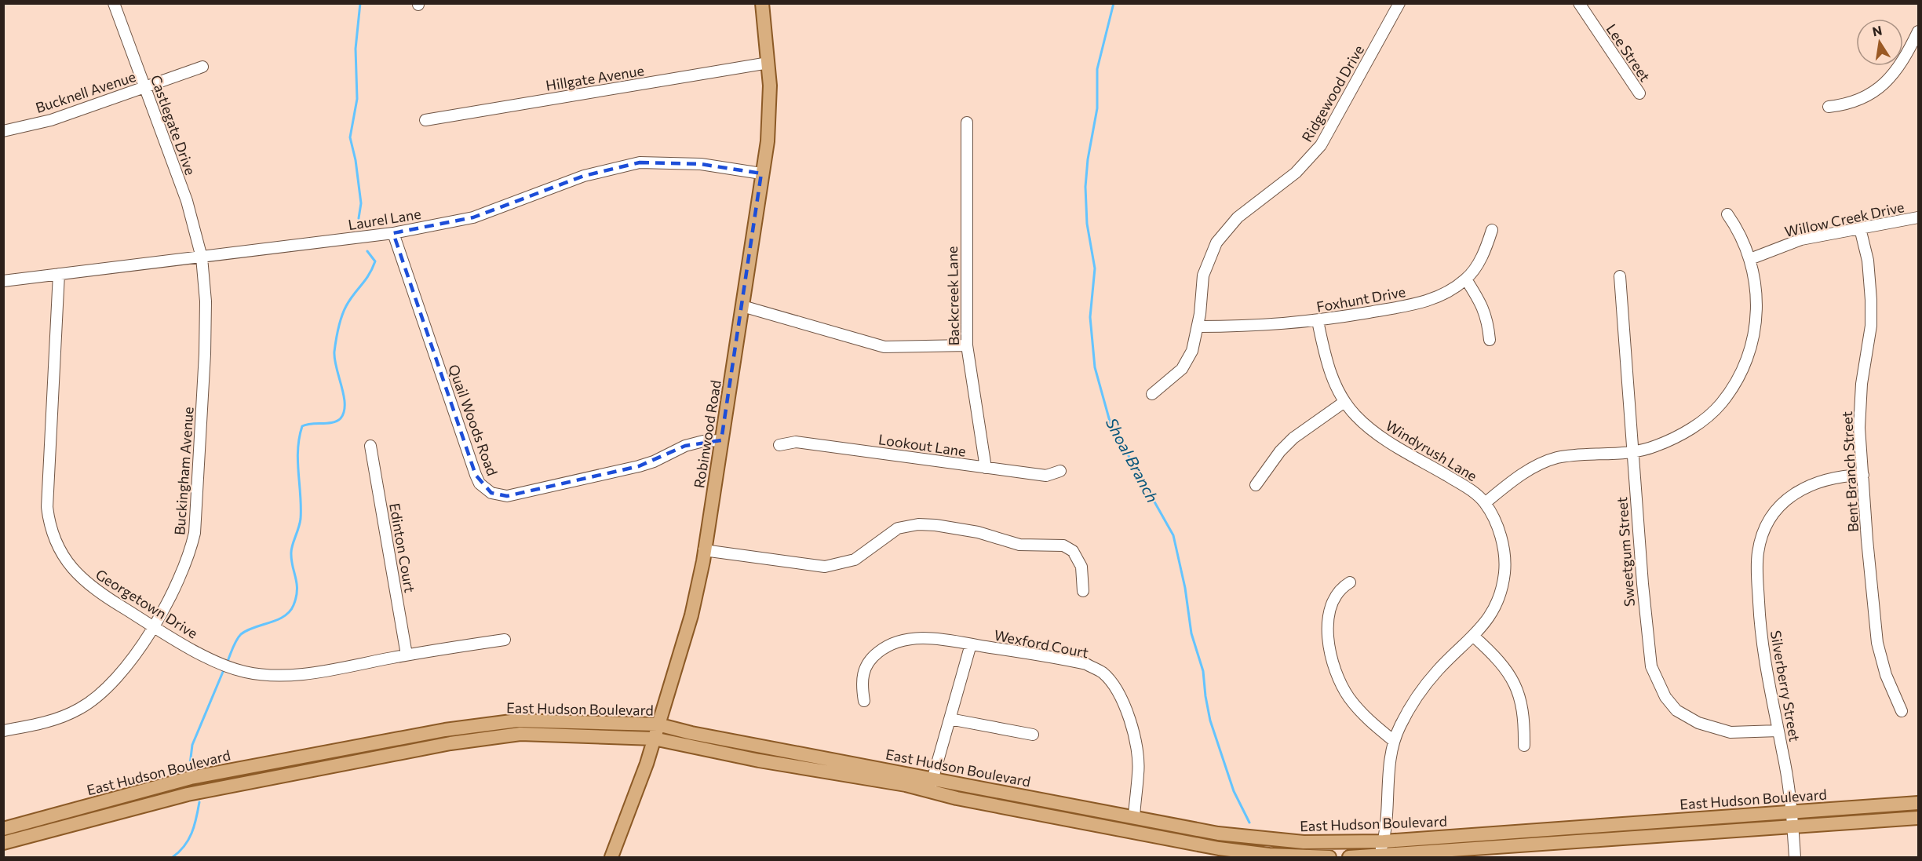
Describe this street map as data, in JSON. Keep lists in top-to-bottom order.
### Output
{
  "streets": {
    "main road": ["Robinwood Road", "East Hudson Boulevard"],
    "street": [
      "Lee Street",
      "Hillgate Avenue",
      "Bucknell Avenue",
      "Ridgewood Drive",
      "Castlegate Drive",
      "Laurel Lane",
      "Willow Creek Drive",
      "Backcreek Lane",
      "Foxhunt Drive",
      "Quail Woods Road",
      "Lookout Lane",
      "Windyrush Lane",
      "Buckingham Avenue",
      "Bent Branch Street",
      "Edinton Court",
      "Sweetgum Street",
      "Georgetown Drive",
      "Wexford Court",
      "Silverberry Street"
    ]
  },
  "crossings": [
    ["Hillgate Avenue", "Robinwood Road"],
    ["Bucknell Avenue", "Castlegate Drive"],
    ["Ridgewood Drive", "Foxhunt Drive"],
    ["Castlegate Drive", "Laurel Lane"],
    ["Castlegate Drive", "Buckingham Avenue"],
    ["Laurel Lane", "Quail Woods Road"],
    ["Laurel Lane", "Robinwood Road"],
    ["Laurel Lane", "Buckingham Avenue"],
    ["Laurel Lane", "Georgetown Drive"],
    ["Willow Creek Drive", "Bent Branch Street"],
    ["Backcreek Lane", "Lookout Lane"],
    ["Foxhunt Drive", "Windyrush Lane"],
    ["Quail Woods Road", "Robinwood Road"],
    ["Robinwood Road", "East Hudson Boulevard"],
    ["Windyrush Lane", "East Hudson Boulevard"],
    ["Buckingham Avenue", "Georgetown Drive"],
    ["Bent Branch Street", "Silverberry Street"],
    ["Edinton Court", "Georgetown Drive"],
    ["Sweetgum Street", "Silverberry Street"],
    ["Wexford Court", "East Hudson Boulevard"],
    ["Silverberry Street", "East Hudson Boulevard"]
  ],
  "water": ["Shoal Branch"],
  "north": "top"
}
